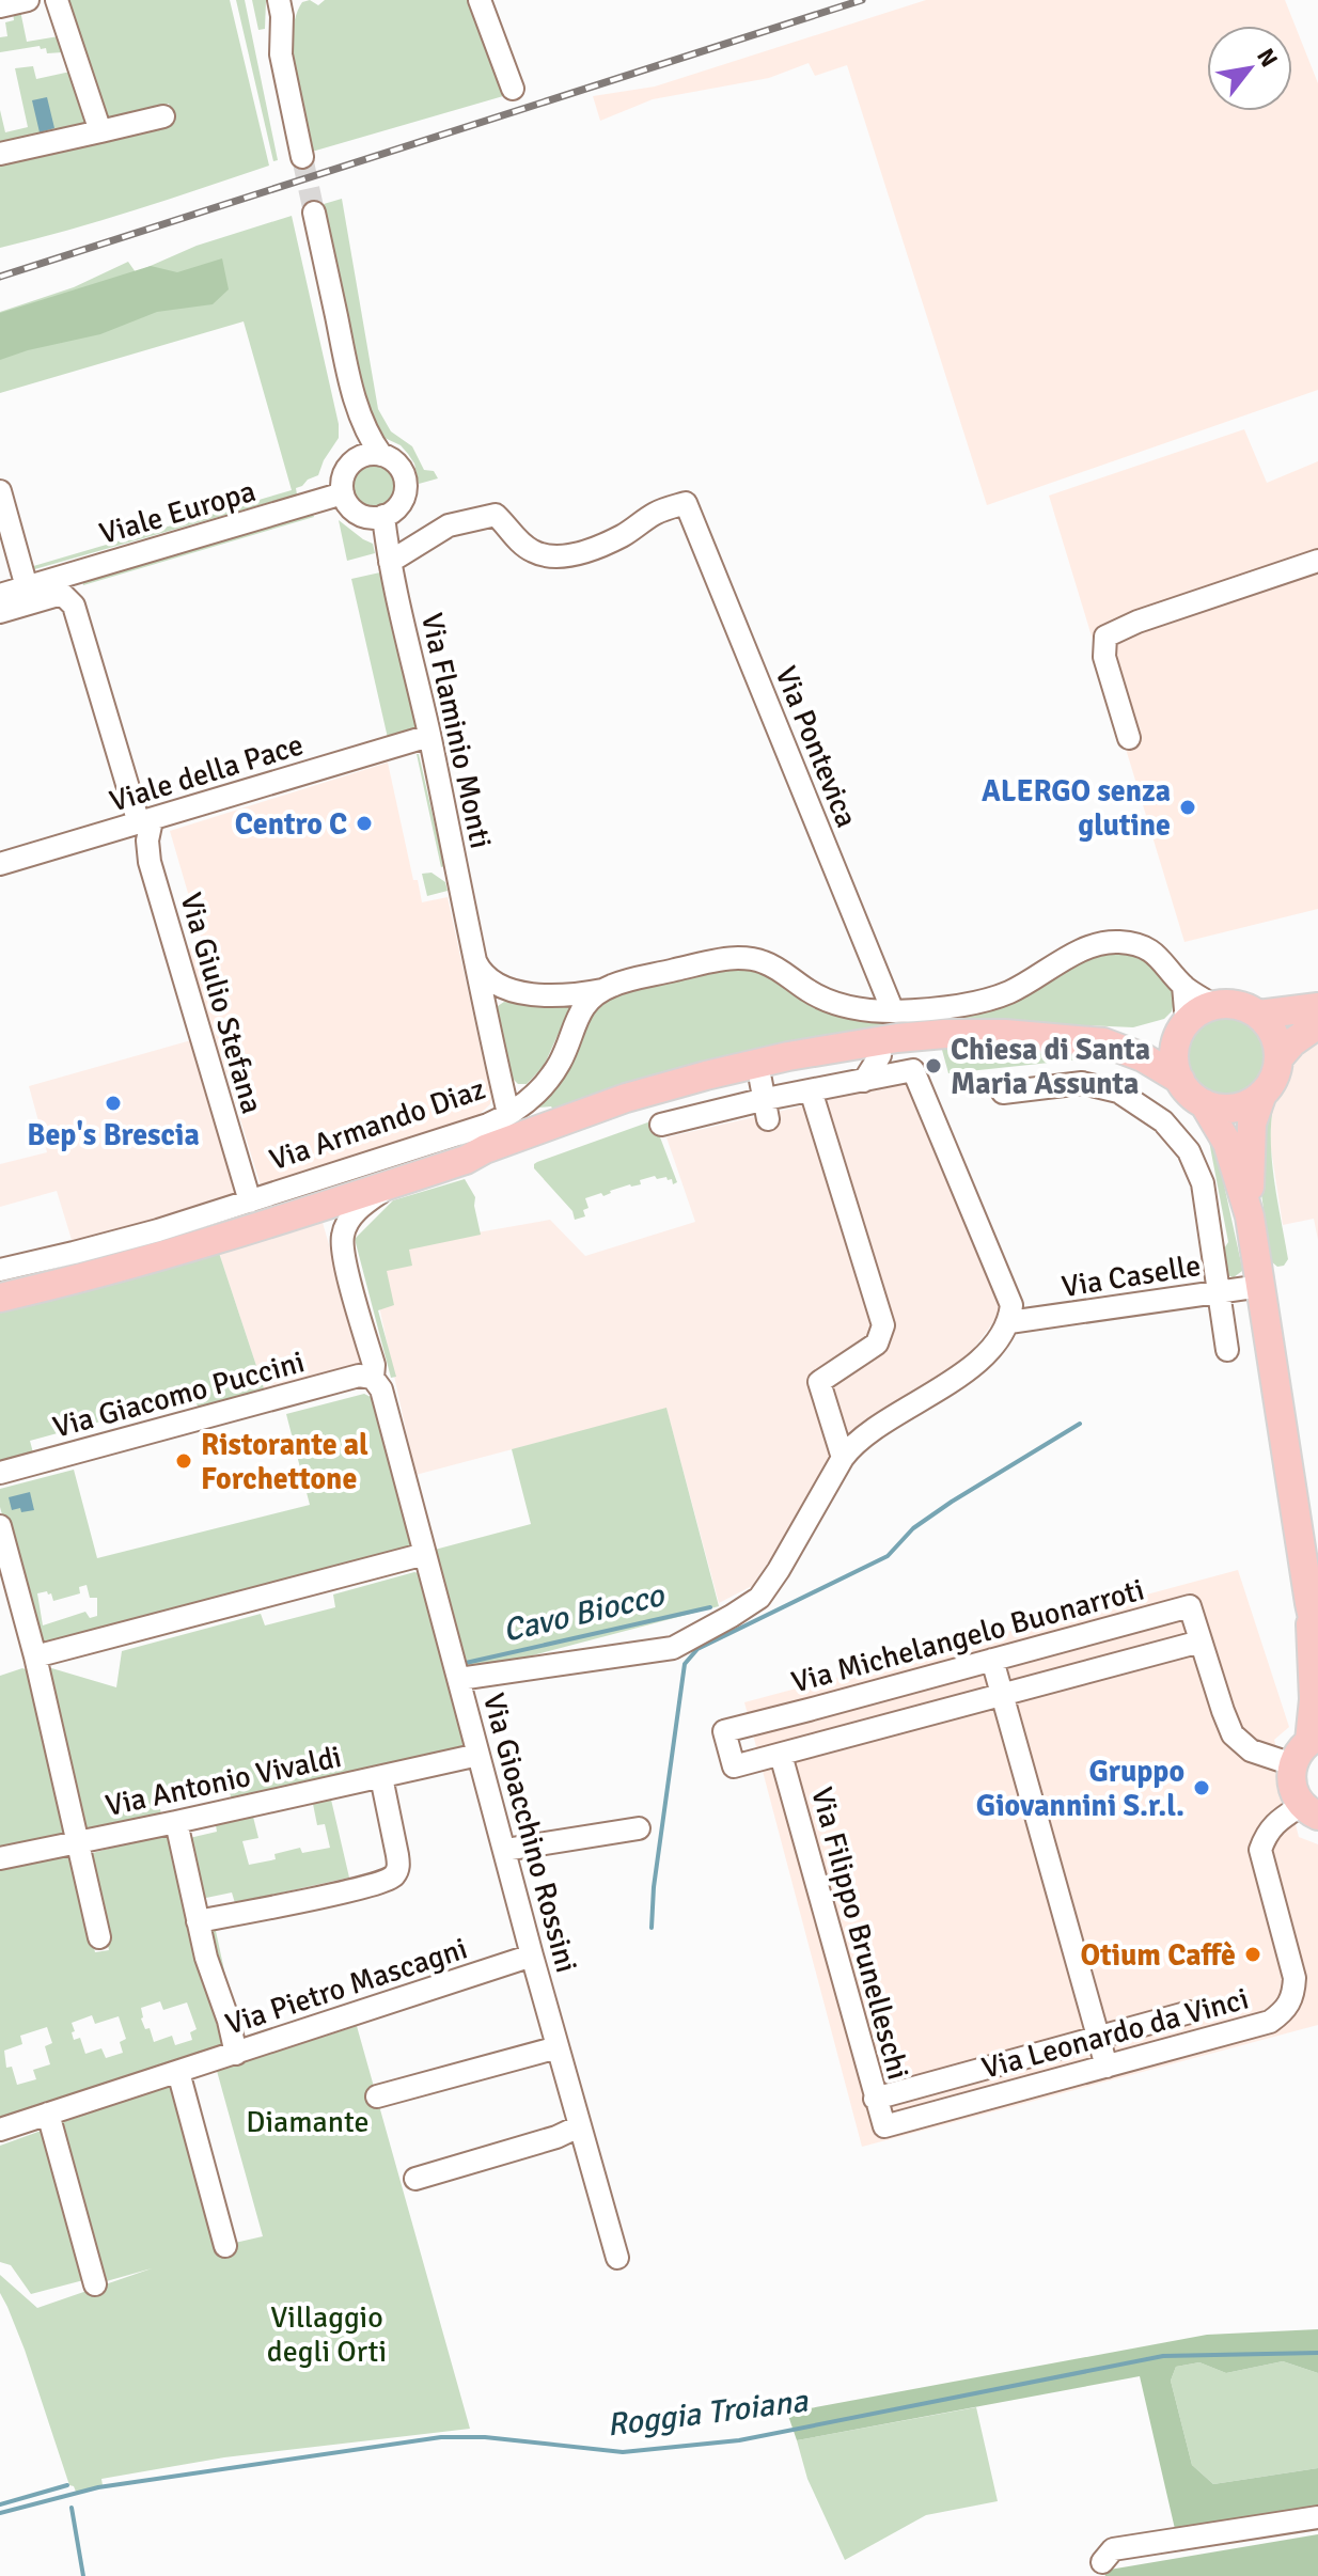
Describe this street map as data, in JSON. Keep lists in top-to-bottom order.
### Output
{
  "streets": {
    "main road": ["Via Armando Diaz"],
    "street": [
      "Viale Europa",
      "Via Flaminio Monti",
      "Via Pontevica",
      "Viale della Pace",
      "Via Giulio Stefana",
      "Via Caselle",
      "Via Giacomo Puccini",
      "Via Michelangelo Buonarroti",
      "Via Antonio Vivaldi",
      "Via Gioacchino Rossini",
      "Via Filippo Brunelleschi",
      "Via Pietro Mascagni",
      "Via Leonardo da Vinci"
    ]
  },
  "crossings": [
    ["Viale Europa", "Via Flaminio Monti"],
    ["Via Flaminio Monti", "Via Pontevica"],
    ["Via Flaminio Monti", "Viale della Pace"],
    ["Via Flaminio Monti", "Via Armando Diaz"],
    ["Viale della Pace", "Via Giulio Stefana"],
    ["Via Giulio Stefana", "Via Armando Diaz"],
    ["Via Armando Diaz", "Via Caselle"],
    ["Via Armando Diaz", "Via Gioacchino Rossini"],
    ["Via Giacomo Puccini", "Via Gioacchino Rossini"],
    ["Via Michelangelo Buonarroti", "Via Filippo Brunelleschi"],
    ["Via Antonio Vivaldi", "Via Gioacchino Rossini"],
    ["Via Gioacchino Rossini", "Via Pietro Mascagni"],
    ["Via Filippo Brunelleschi", "Via Leonardo da Vinci"]
  ],
  "water": ["Cavo Biocco", "Roggia Troiana"],
  "parks": ["Diamante", "Villaggio degli Orti"],
  "places": [
    "ALERGO senza glutine",
    "Centro C",
    "Chiesa di Santa Maria Assunta",
    "Bep's Brescia",
    "Ristorante al Forchettone",
    "Gruppo Giovannini S.r.l.",
    "Otium Caffè"
  ],
  "north": "top right"
}
